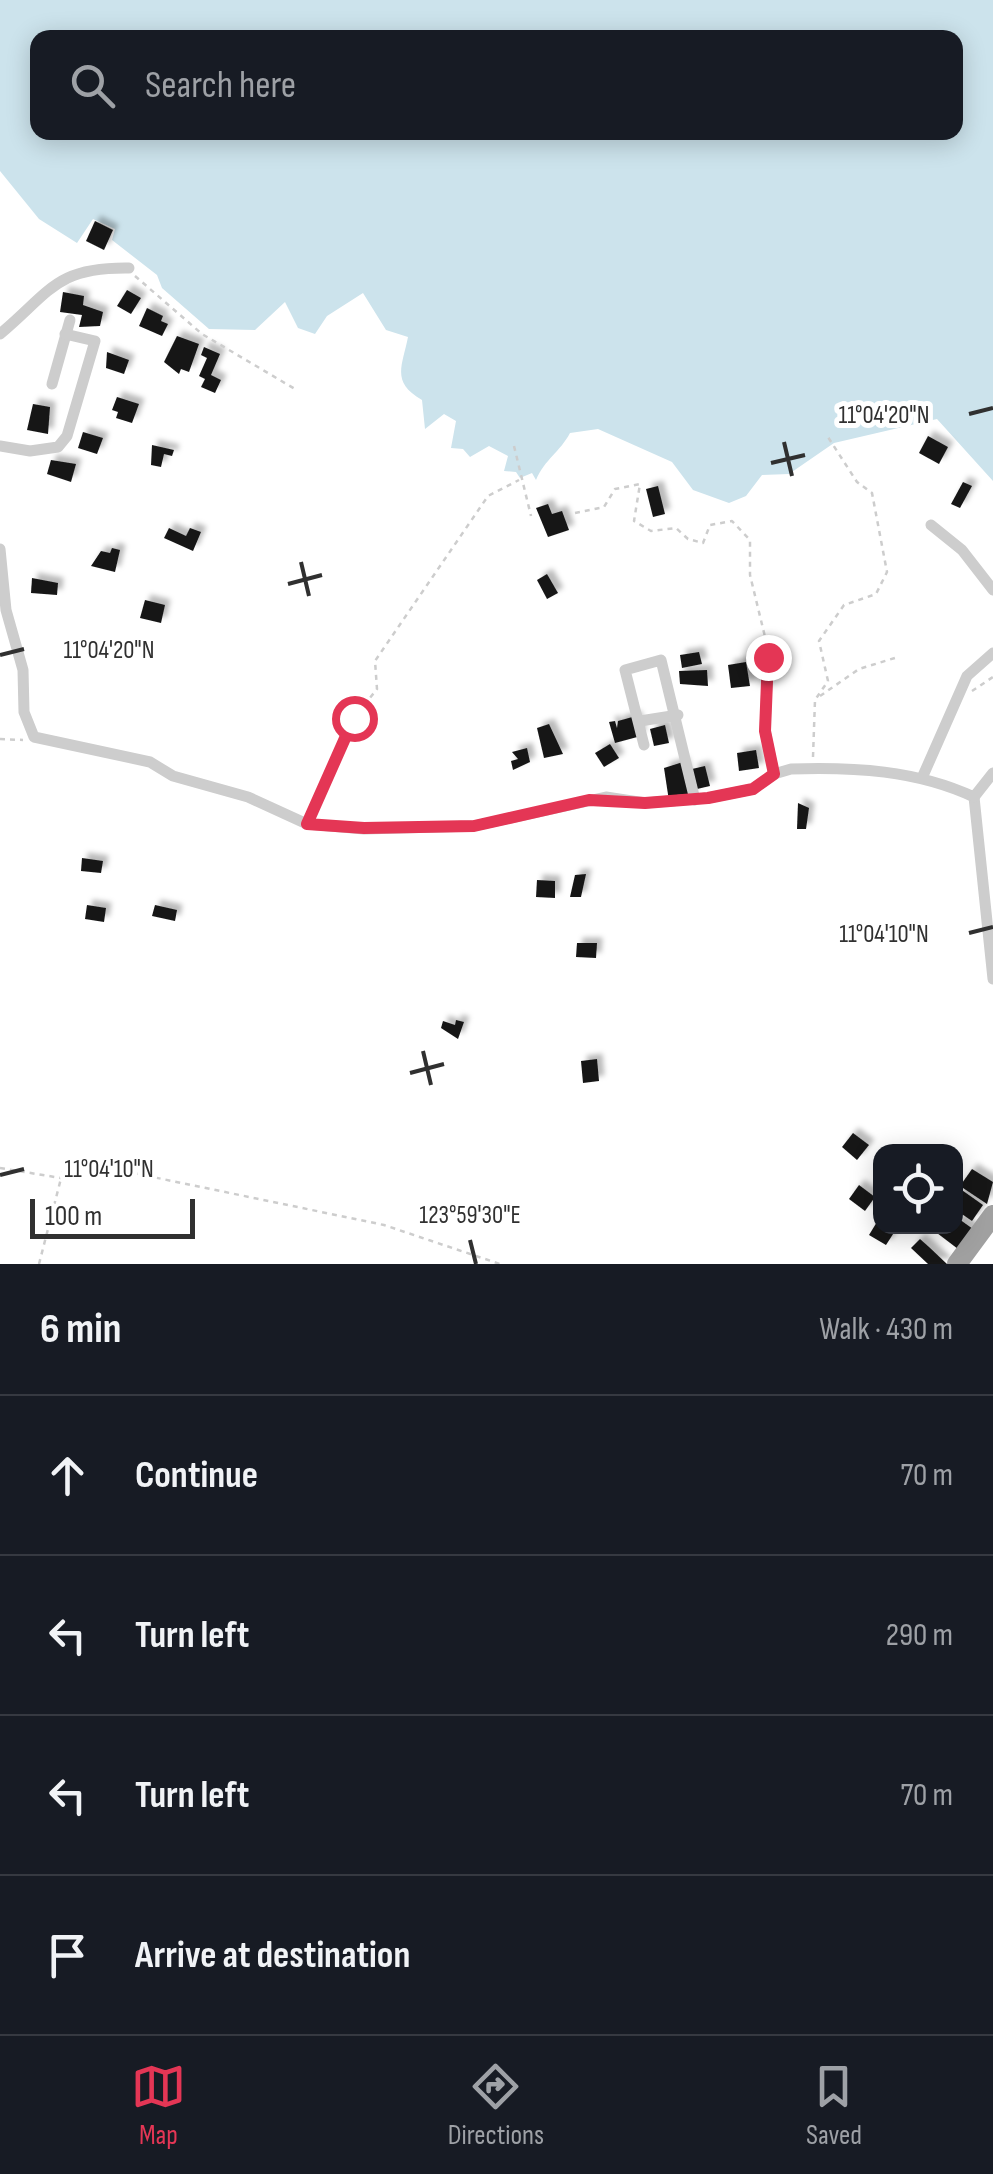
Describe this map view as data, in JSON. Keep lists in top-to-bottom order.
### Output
{
  "scale_bar": "100 m",
  "page": {
    "search": "Search here",
    "scale": "100 m",
    "heading": ["6 min", "Walk · 430 m"],
    "list": [
      ["Continue", "70 m"],
      ["Turn left", "290 m"],
      ["Turn left", "70 m"],
      "Arrive at destination"
    ],
    "nav": ["Map", "Directions", "Saved"]
  },
  "coordinates": ["11°04'20\"N", "11°04'10\"N", "123°59'30\"E"]
}
